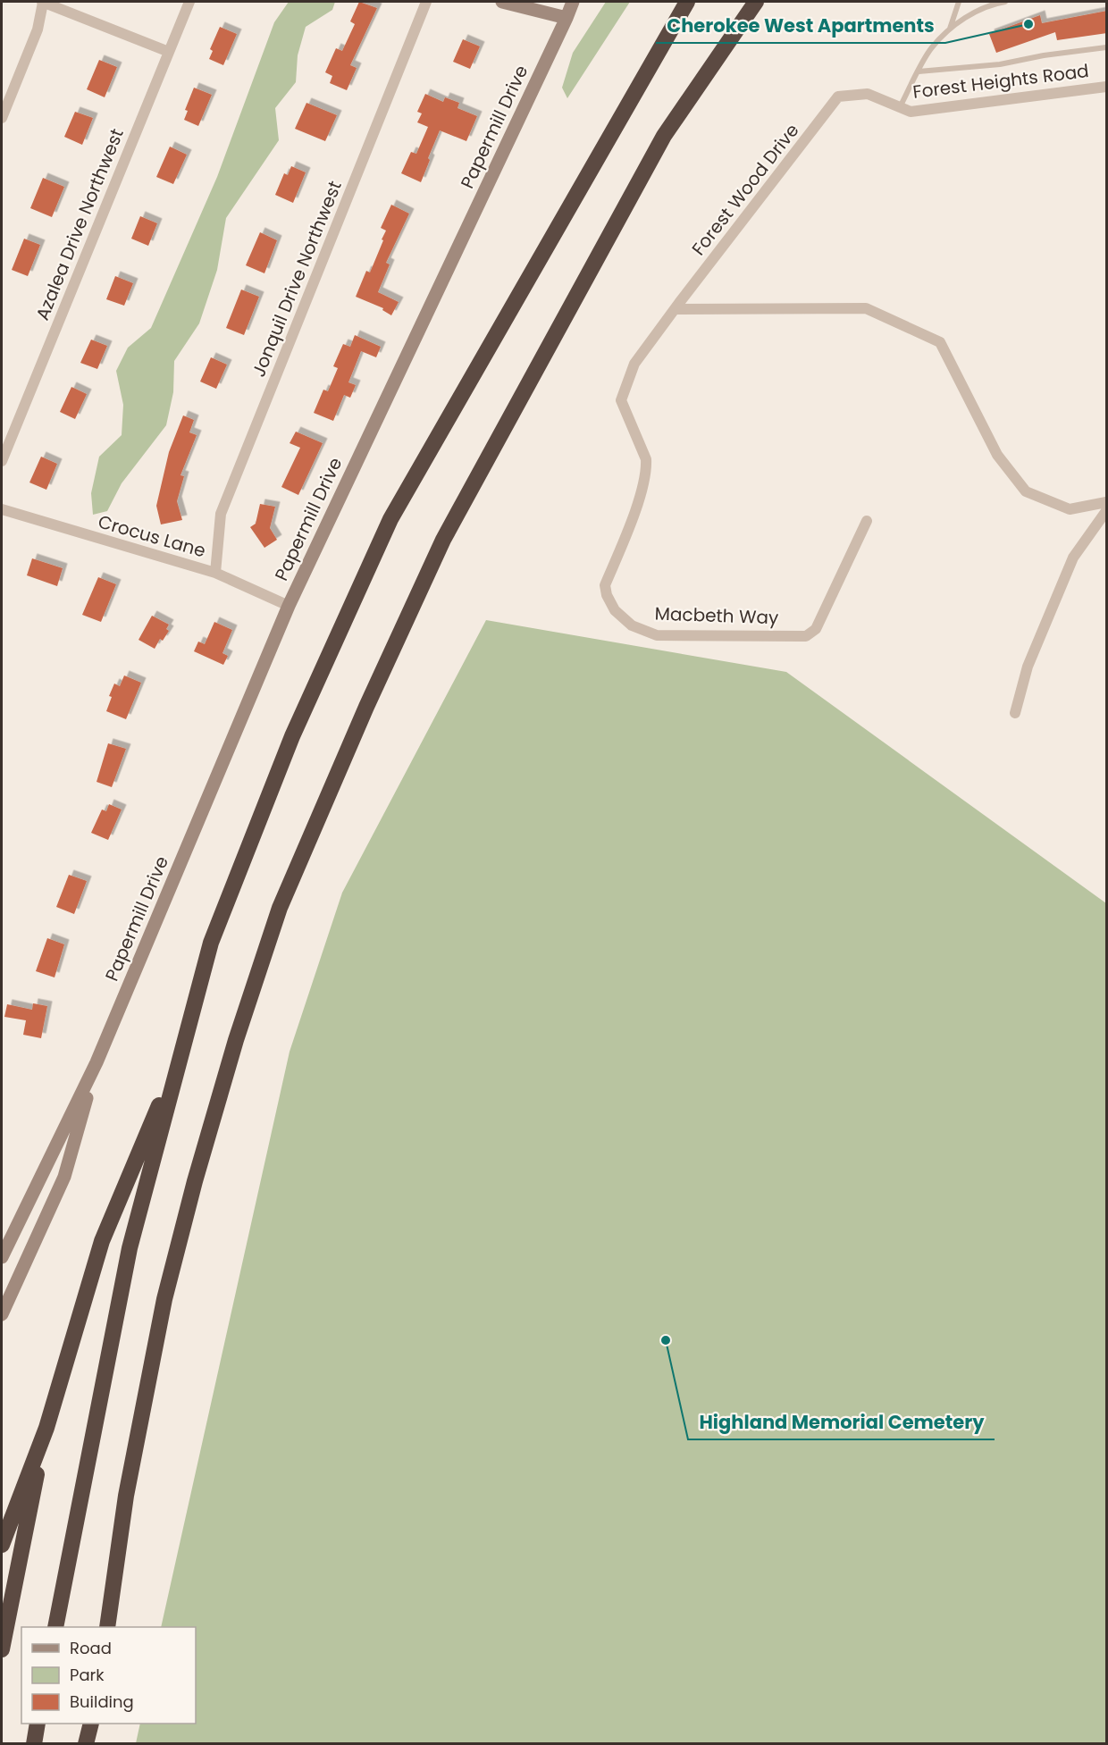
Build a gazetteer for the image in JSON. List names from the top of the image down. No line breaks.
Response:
{"streets":{"main road":["Papermill Drive"],"street":["Forest Heights Road","Forest Wood Drive","Azalea Drive Northwest","Jonquil Drive Northwest","Crocus Lane","Macbeth Way"]},"crossings":[["Forest Heights Road","Forest Wood Drive"],["Papermill Drive","Crocus Lane"],["Forest Wood Drive","Macbeth Way"],["Jonquil Drive Northwest","Crocus Lane"]],"places":["Cherokee West Apartments","Highland Memorial Cemetery"],"legend":["Road","Park","Building"]}
